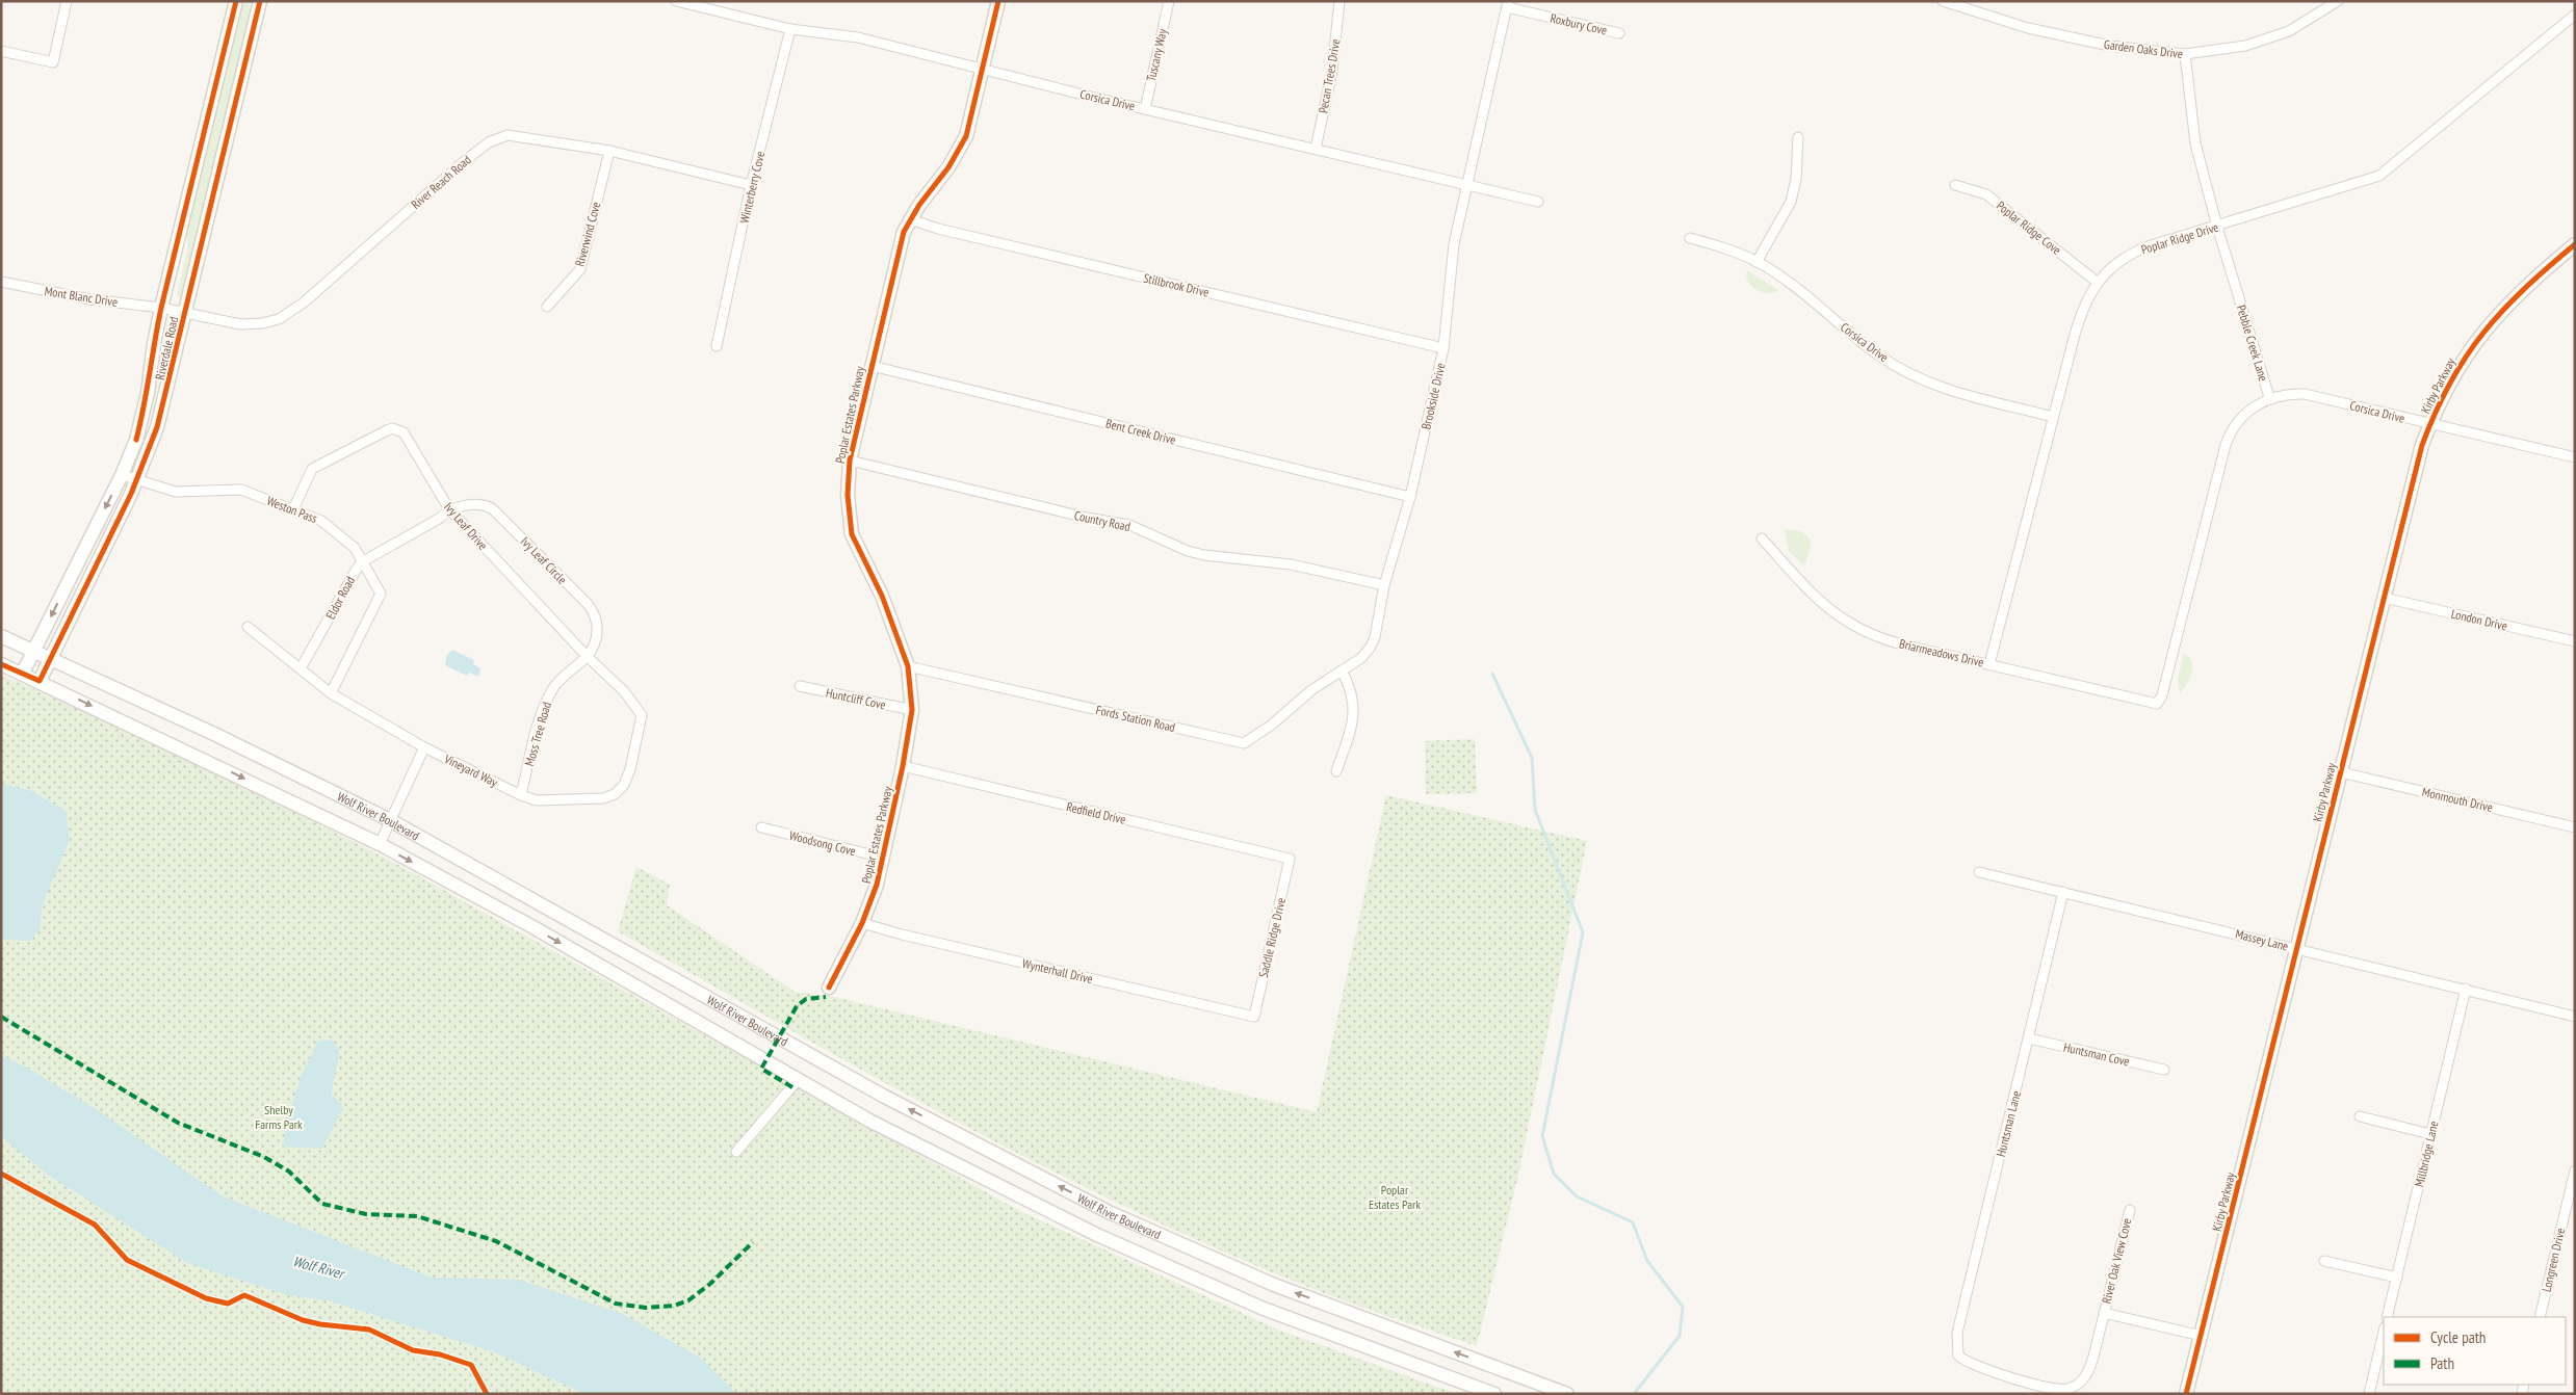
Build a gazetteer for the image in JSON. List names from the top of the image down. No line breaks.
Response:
{"streets":{"main road":["Riverdale Road","Kirby Parkway","Poplar Estates Parkway","Wolf River Boulevard"],"street":["Roxbury Cove","Garden Oaks Drive","Tuscany Way","Pecan Trees Drive","Corsica Drive","River Reach Road","Winterberry Cove","Poplar Ridge Cove","Riverwind Cove","Poplar Ridge Drive","Stillbrook Drive","Mont Blanc Drive","Pebble Creek Lane","Brookside Drive","Bent Creek Drive","Weston Pass","Country Road","Ivy Leaf Drive","Ivy Leaf Circle","Eldor Road","London Drive","Briarmeadows Drive","Huntcliff Cove","Fords Station Road","Moss Tree Road","Vineyard Way","Monmouth Drive","Redfield Drive","Woodsong Cove","Saddle Ridge Drive","Massey Lane","Wynterhall Drive","Huntsman Cove","Huntsman Lane","Millbridge Lane","Longreen Drive","River Oak View Cove"]},"crossings":[["Roxbury Cove","Brookside Drive"],["Garden Oaks Drive","Pebble Creek Lane"],["Tuscany Way","Corsica Drive"],["Pecan Trees Drive","Corsica Drive"],["Corsica Drive","Winterberry Cove"],["Corsica Drive","Poplar Ridge Drive"],["Corsica Drive","Pebble Creek Lane"],["Corsica Drive","Kirby Parkway"],["Corsica Drive","Brookside Drive"],["Corsica Drive","Poplar Estates Parkway"],["River Reach Road","Winterberry Cove"],["River Reach Road","Riverwind Cove"],["River Reach Road","Mont Blanc Drive"],["River Reach Road","Riverdale Road"],["Poplar Ridge Cove","Poplar Ridge Drive"],["Poplar Ridge Drive","Pebble Creek Lane"],["Poplar Ridge Drive","Briarmeadows Drive"],["Stillbrook Drive","Brookside Drive"],["Stillbrook Drive","Poplar Estates Parkway"],["Mont Blanc Drive","Riverdale Road"],["Pebble Creek Lane","Briarmeadows Drive"],["Riverdale Road","Weston Pass"],["Riverdale Road","Wolf River Boulevard"],["Kirby Parkway","London Drive"],["Kirby Parkway","Monmouth Drive"],["Kirby Parkway","Massey Lane"],["Brookside Drive","Bent Creek Drive"],["Brookside Drive","Country Road"],["Brookside Drive","Fords Station Road"],["Poplar Estates Parkway","Bent Creek Drive"],["Poplar Estates Parkway","Country Road"],["Poplar Estates Parkway","Huntcliff Cove"],["Poplar Estates Parkway","Fords Station Road"],["Poplar Estates Parkway","Redfield Drive"],["Poplar Estates Parkway","Woodsong Cove"],["Poplar Estates Parkway","Wynterhall Drive"],["Weston Pass","Ivy Leaf Drive"],["Weston Pass","Eldor Road"],["Weston Pass","Vineyard Way"],["Ivy Leaf Drive","Ivy Leaf Circle"],["Ivy Leaf Drive","Eldor Road"],["Ivy Leaf Drive","Moss Tree Road"],["Ivy Leaf Drive","Vineyard Way"],["Ivy Leaf Circle","Eldor Road"],["Ivy Leaf Circle","Moss Tree Road"],["Eldor Road","Vineyard Way"],["Moss Tree Road","Vineyard Way"],["Redfield Drive","Saddle Ridge Drive"],["Saddle Ridge Drive","Wynterhall Drive"],["Massey Lane","Huntsman Lane"],["Massey Lane","Millbridge Lane"],["Huntsman Cove","Huntsman Lane"],["Huntsman Lane","River Oak View Cove"]],"water":["Wolf River"],"parks":["Shelby Farms Park","Poplar Estates Park"],"legend":["Cycle path","Path"]}
